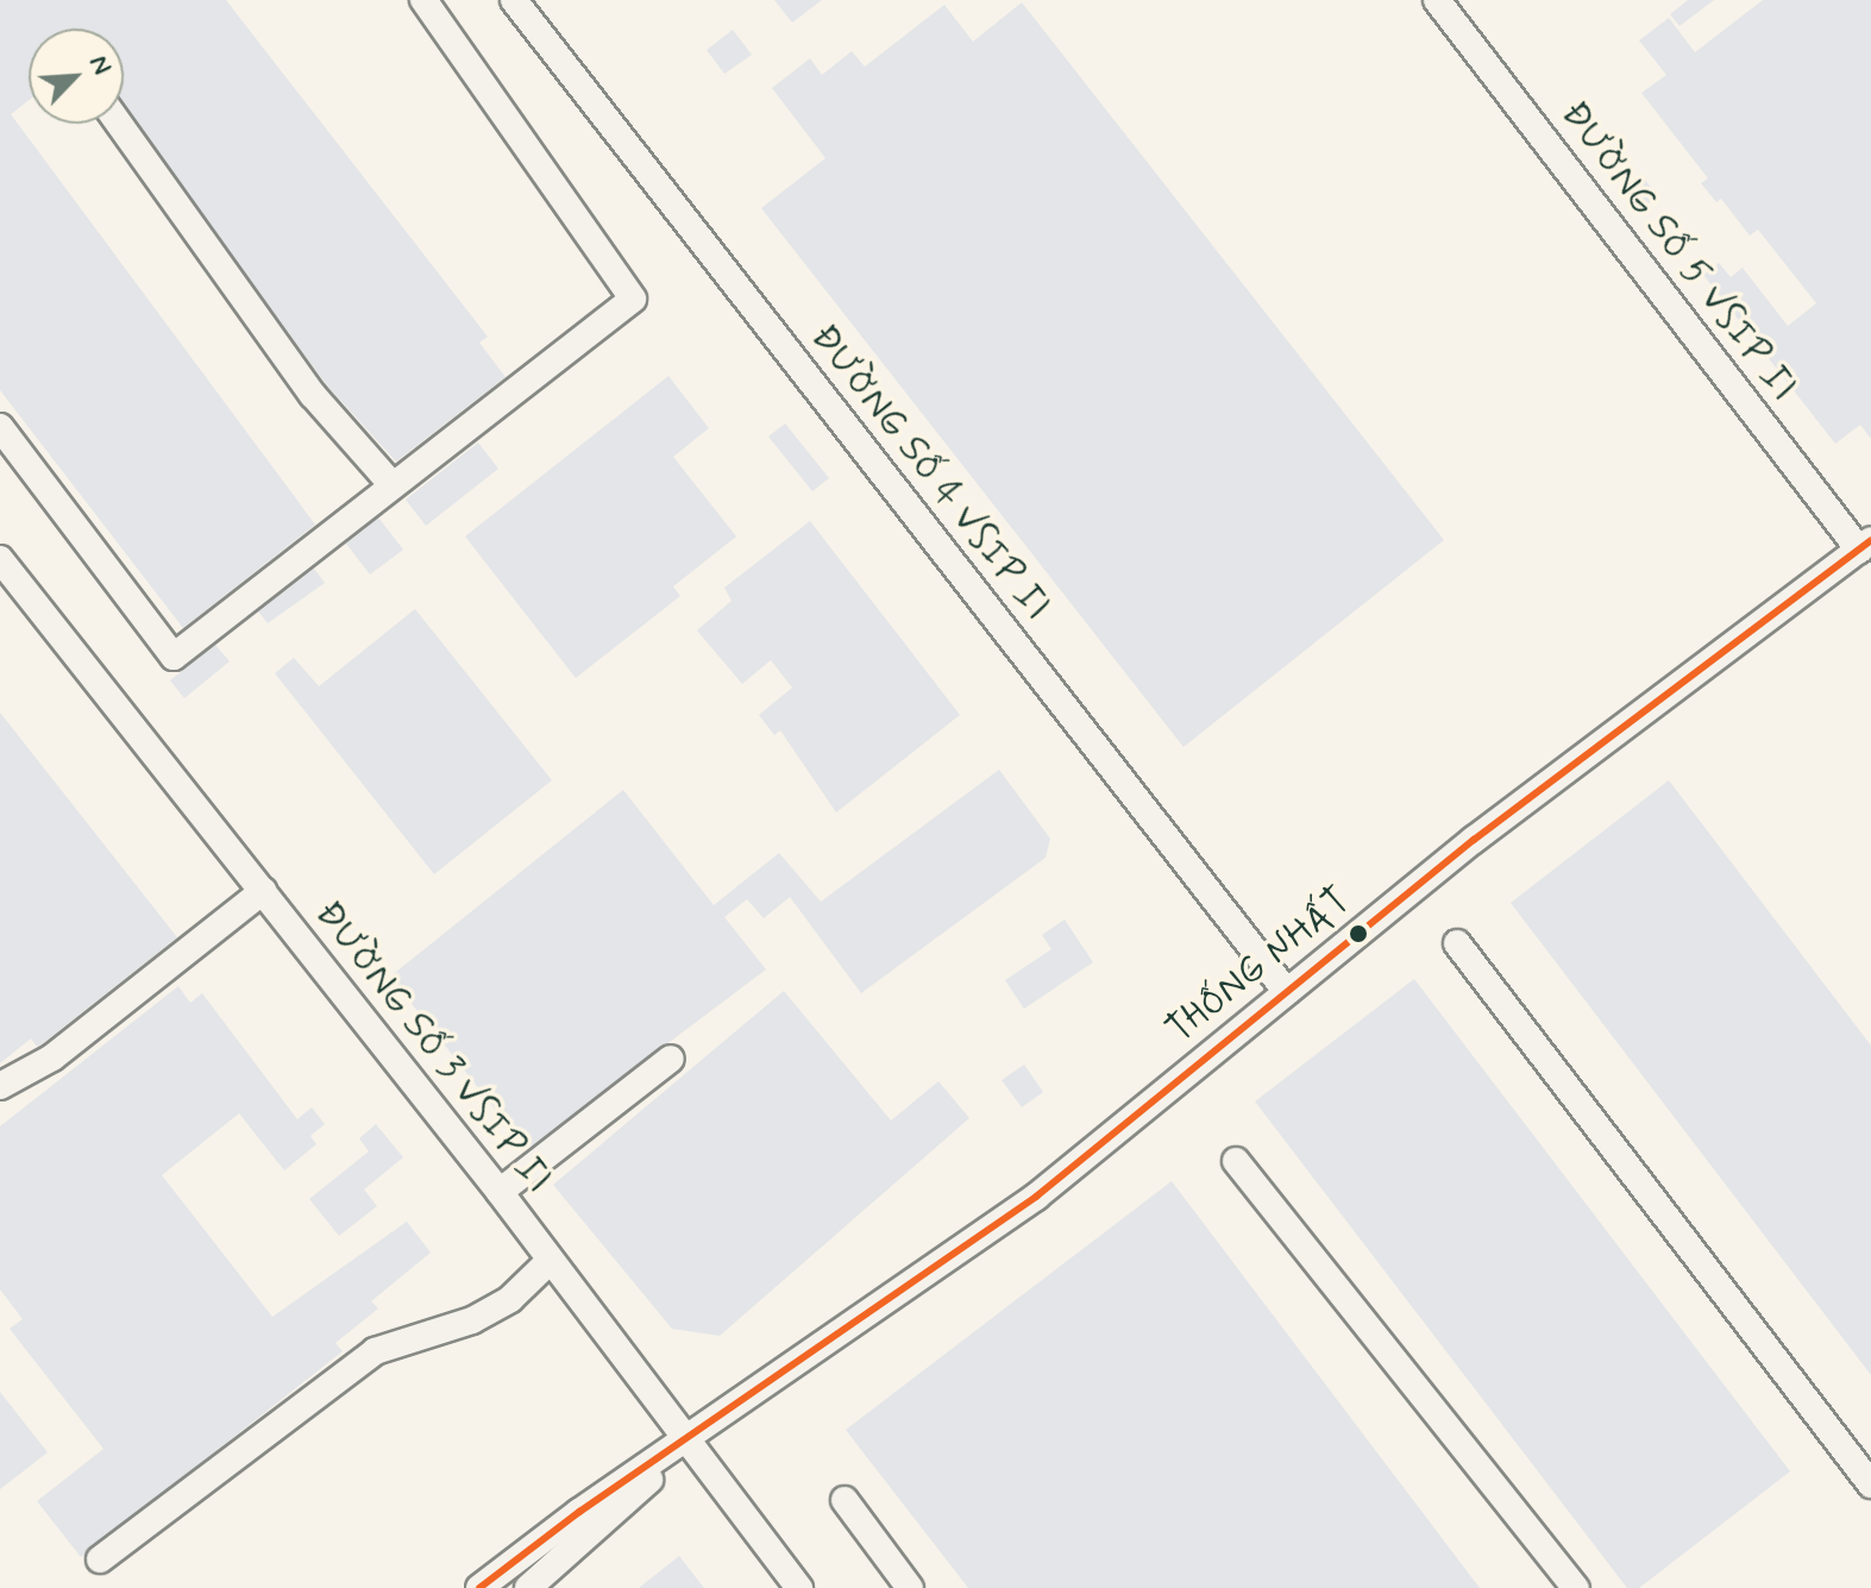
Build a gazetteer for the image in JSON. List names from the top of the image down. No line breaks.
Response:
{"streets":{"street":["ĐƯỜNG SỐ 5 VSIP II","ĐƯỜNG SỐ 4 VSIP II","THỐNG NHẤT","ĐƯỜNG SỐ 3 VSIP II"]},"crossings":[["ĐƯỜNG SỐ 5 VSIP II","THỐNG NHẤT"],["ĐƯỜNG SỐ 4 VSIP II","THỐNG NHẤT"],["THỐNG NHẤT","ĐƯỜNG SỐ 3 VSIP II"]],"north":"top right"}
